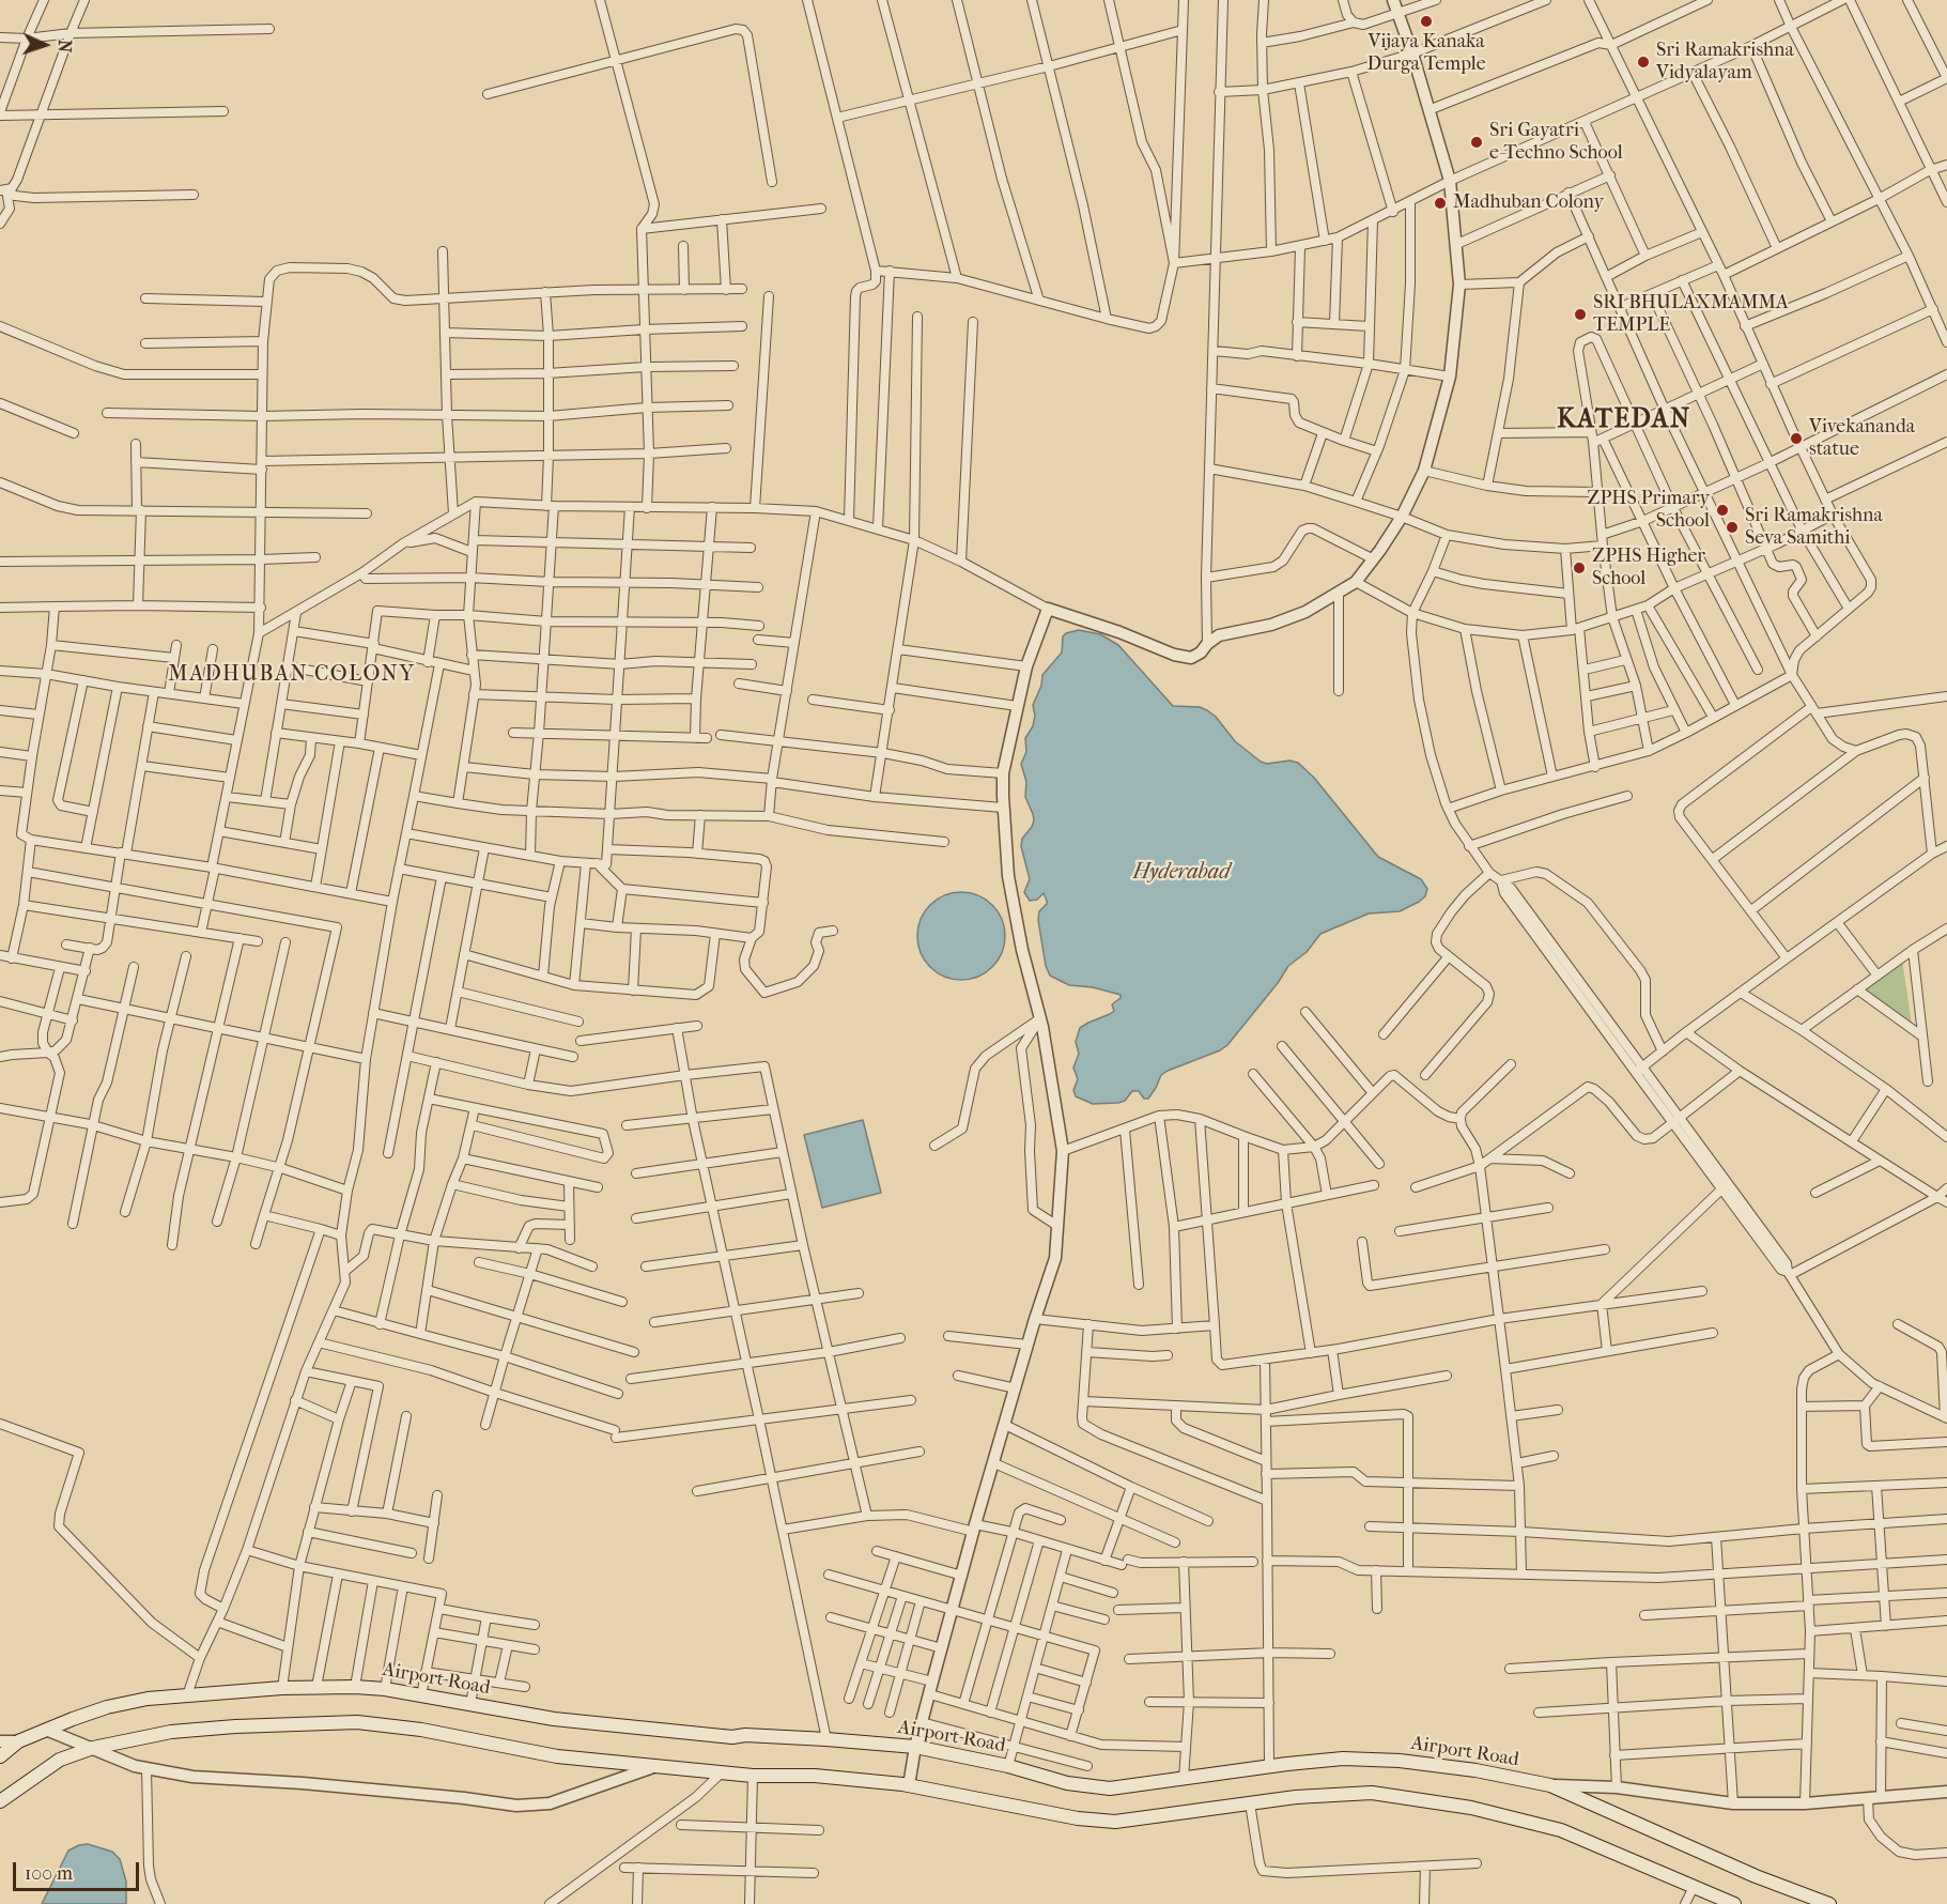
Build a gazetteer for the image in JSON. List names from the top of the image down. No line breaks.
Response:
{"streets":{"main road":["Airport Road"]},"districts":["KATEDAN","MADHUBAN COLONY"],"water":["Hyderabad"],"places":["Vijaya Kanaka Durga Temple","Sri Ramakrishna Vidyalayam","Sri Gayatri e-Techno School","Madhuban Colony","SRI BHULAXMAMMA TEMPLE","Vivekananda statue","ZPHS Primary School","Sri Ramakrishna Seva Samithi","ZPHS Higher School"],"scale_bar":"100 m","north":"right"}
